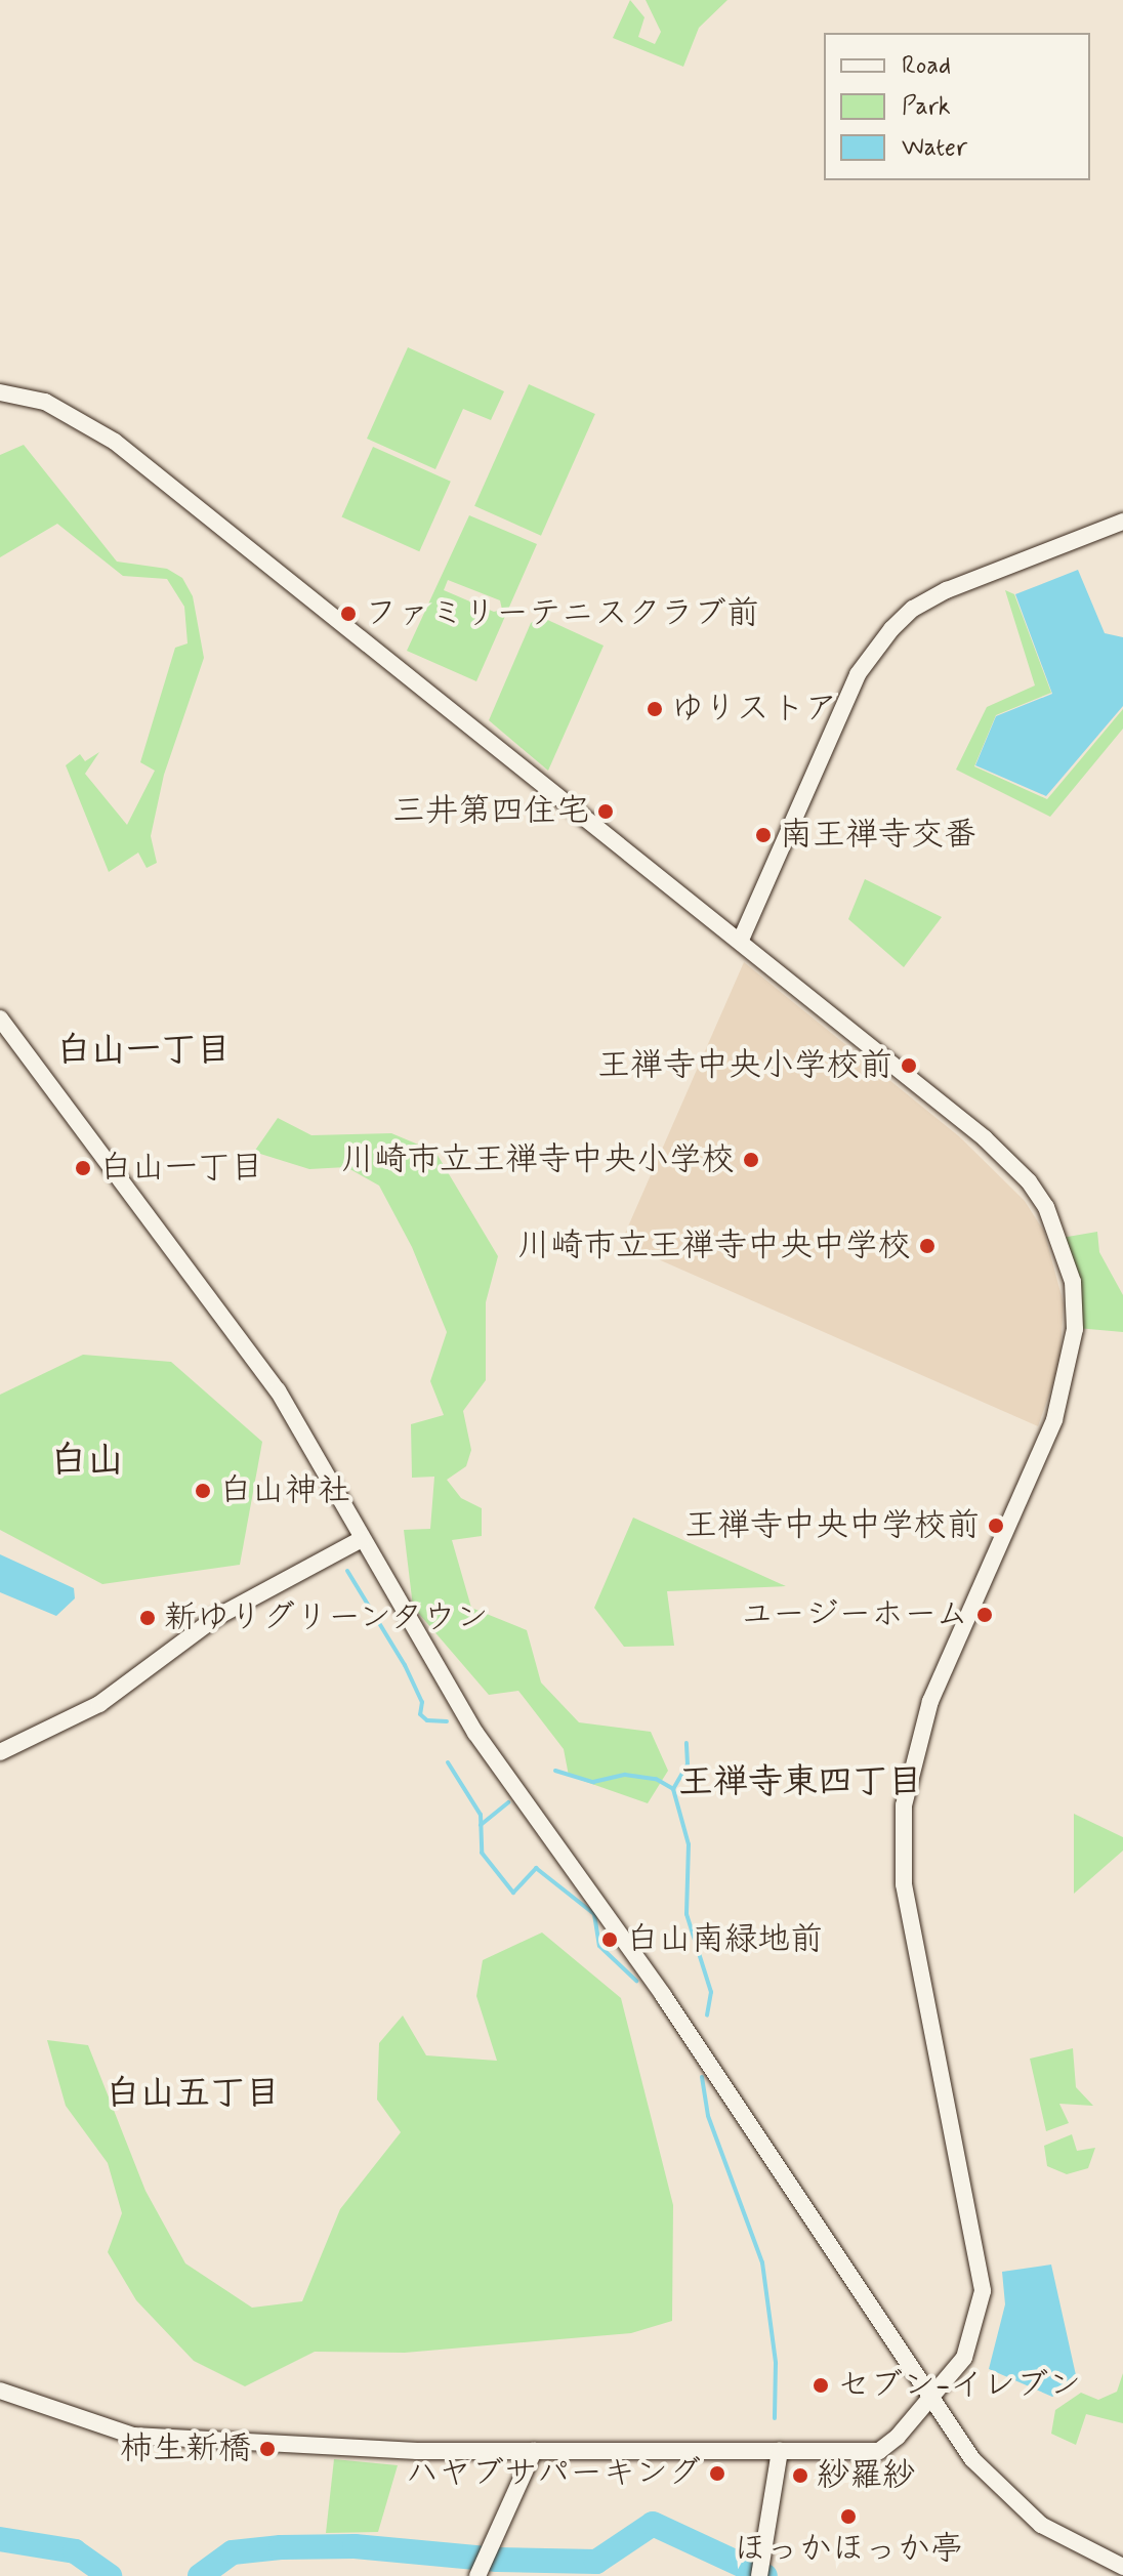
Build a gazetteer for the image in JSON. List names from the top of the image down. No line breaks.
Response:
{"districts":["白山一丁目","白山","王禅寺東四丁目","白山五丁目"],"places":["ファミリーテニスクラブ前","ゆりストア","三井第四住宅","南王禅寺交番","王禅寺中央小学校前","川崎市立王禅寺中央小学校","白山一丁目","川崎市立王禅寺中央中学校","白山神社","王禅寺中央中学校前","ユージーホーム","新ゆりグリーンタウン","白山南緑地前","セブン-イレブン","柿生新橋","ハヤブサパーキング","紗羅紗","ほっかほっか亭"],"legend":["Road","Park","Water"]}
